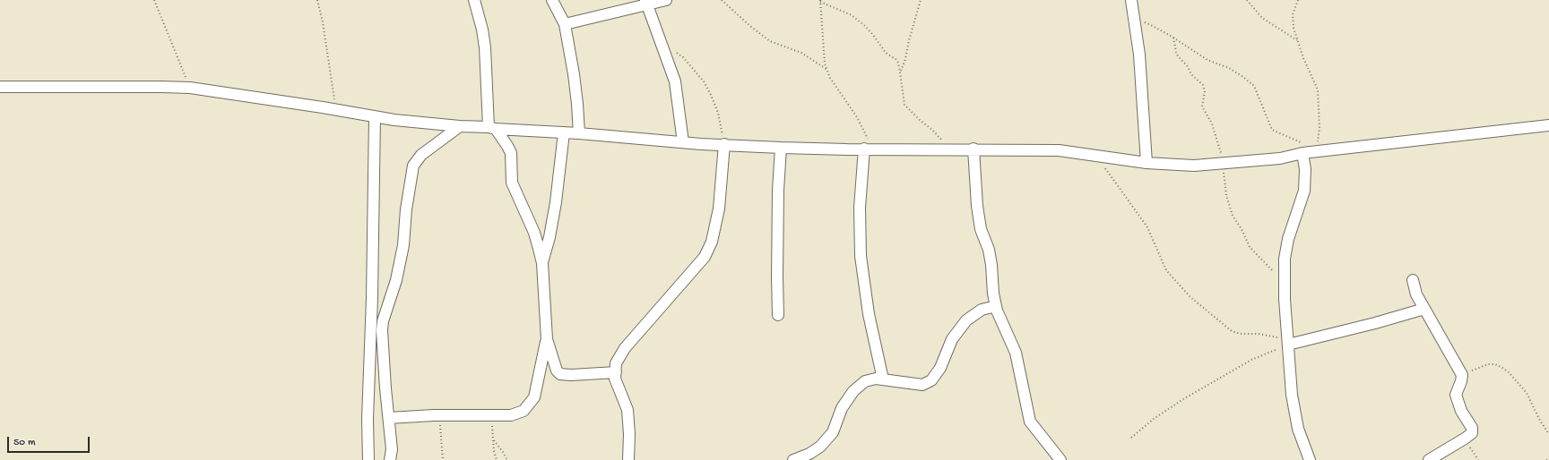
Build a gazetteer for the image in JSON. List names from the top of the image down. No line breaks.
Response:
{"scale_bar":"50 m"}
